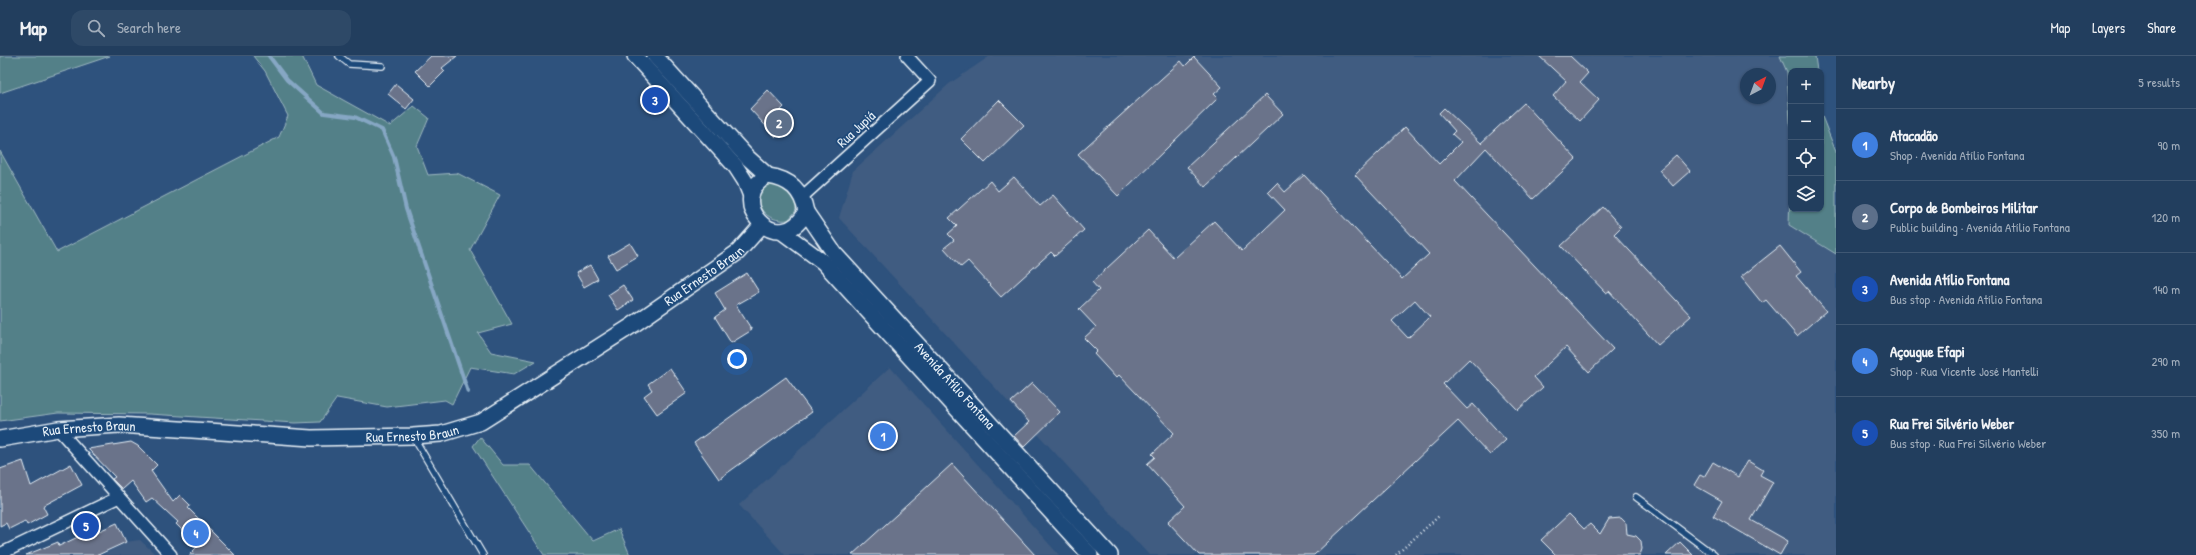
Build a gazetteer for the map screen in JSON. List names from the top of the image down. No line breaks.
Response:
{"streets":{"main road":["Rua Ernesto Braun","Avenida Atílio Fontana"],"street":["Rua Jupiá"]},"crossings":[["Rua Jupiá","Rua Ernesto Braun"],["Rua Jupiá","Avenida Atílio Fontana"],["Rua Ernesto Braun","Avenida Atílio Fontana"]],"north":"top right","page":{"header":"Map","search":"Search here","nav":["Map","Layers","Share"],"heading":["Nearby","5 results"],"map_buttons":["+","−"],"pins":["3","2","1","5","4"],"list":[{"mark":"1","name":"Atacadão","note":"Shop · Avenida Atílio Fontana","value":"90 m"},{"mark":"2","name":"Corpo de Bombeiros Militar","note":"Public building · Avenida Atílio Fontana","value":"120 m"},{"mark":"3","name":"Avenida Atílio Fontana","note":"Bus stop · Avenida Atílio Fontana","value":"140 m"},{"mark":"4","name":"Açougue Efapi","note":"Shop · Rua Vicente José Mantelli","value":"290 m"},{"mark":"5","name":"Rua Frei Silvério Weber","note":"Bus stop · Rua Frei Silvério Weber","value":"350 m"}]}}
